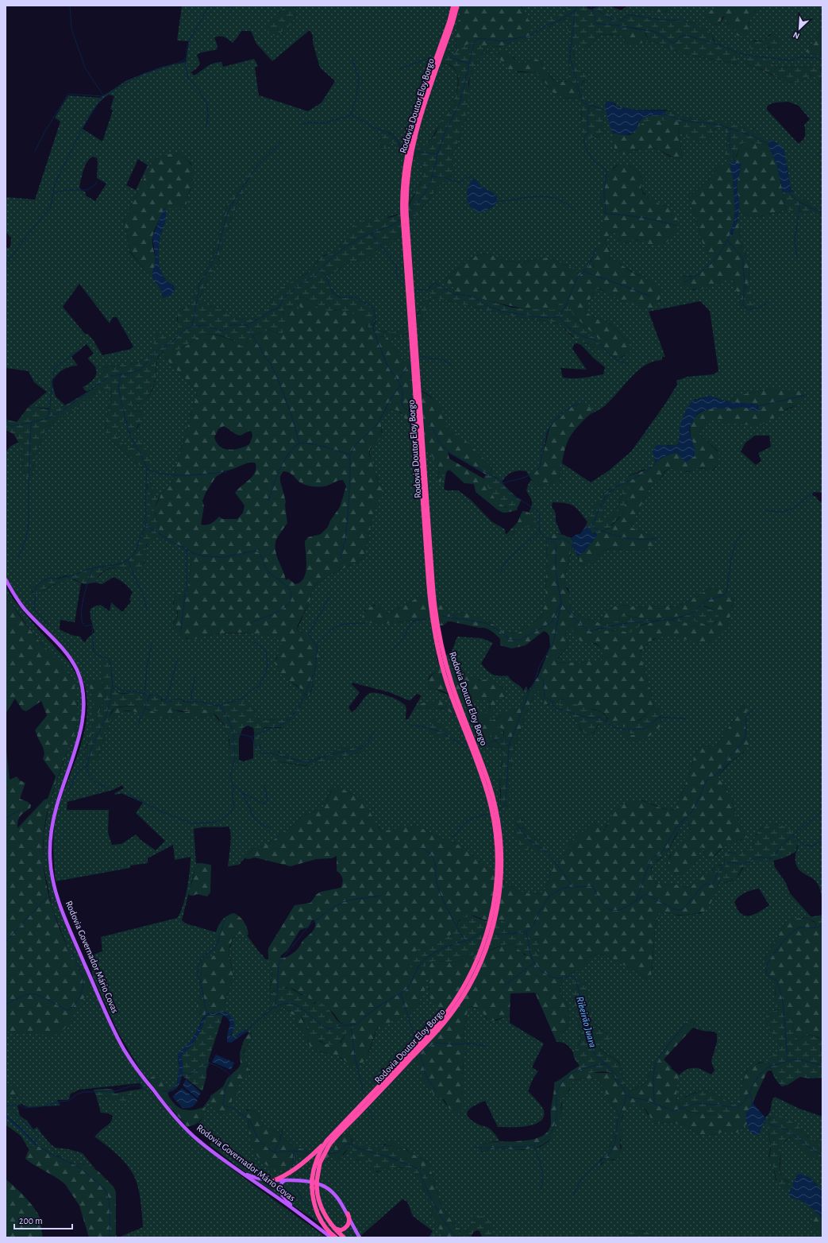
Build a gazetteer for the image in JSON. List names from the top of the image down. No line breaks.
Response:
{"streets":{"highway":["Rodovia Doutor Eloy Borgo"],"main road":["Rodovia Governador Mário Covas"]},"crossings":[["Rodovia Doutor Eloy Borgo","Rodovia Governador Mário Covas"]],"water":["Ribeirão Juara"],"scale_bar":"200 m","north":"bottom left"}
